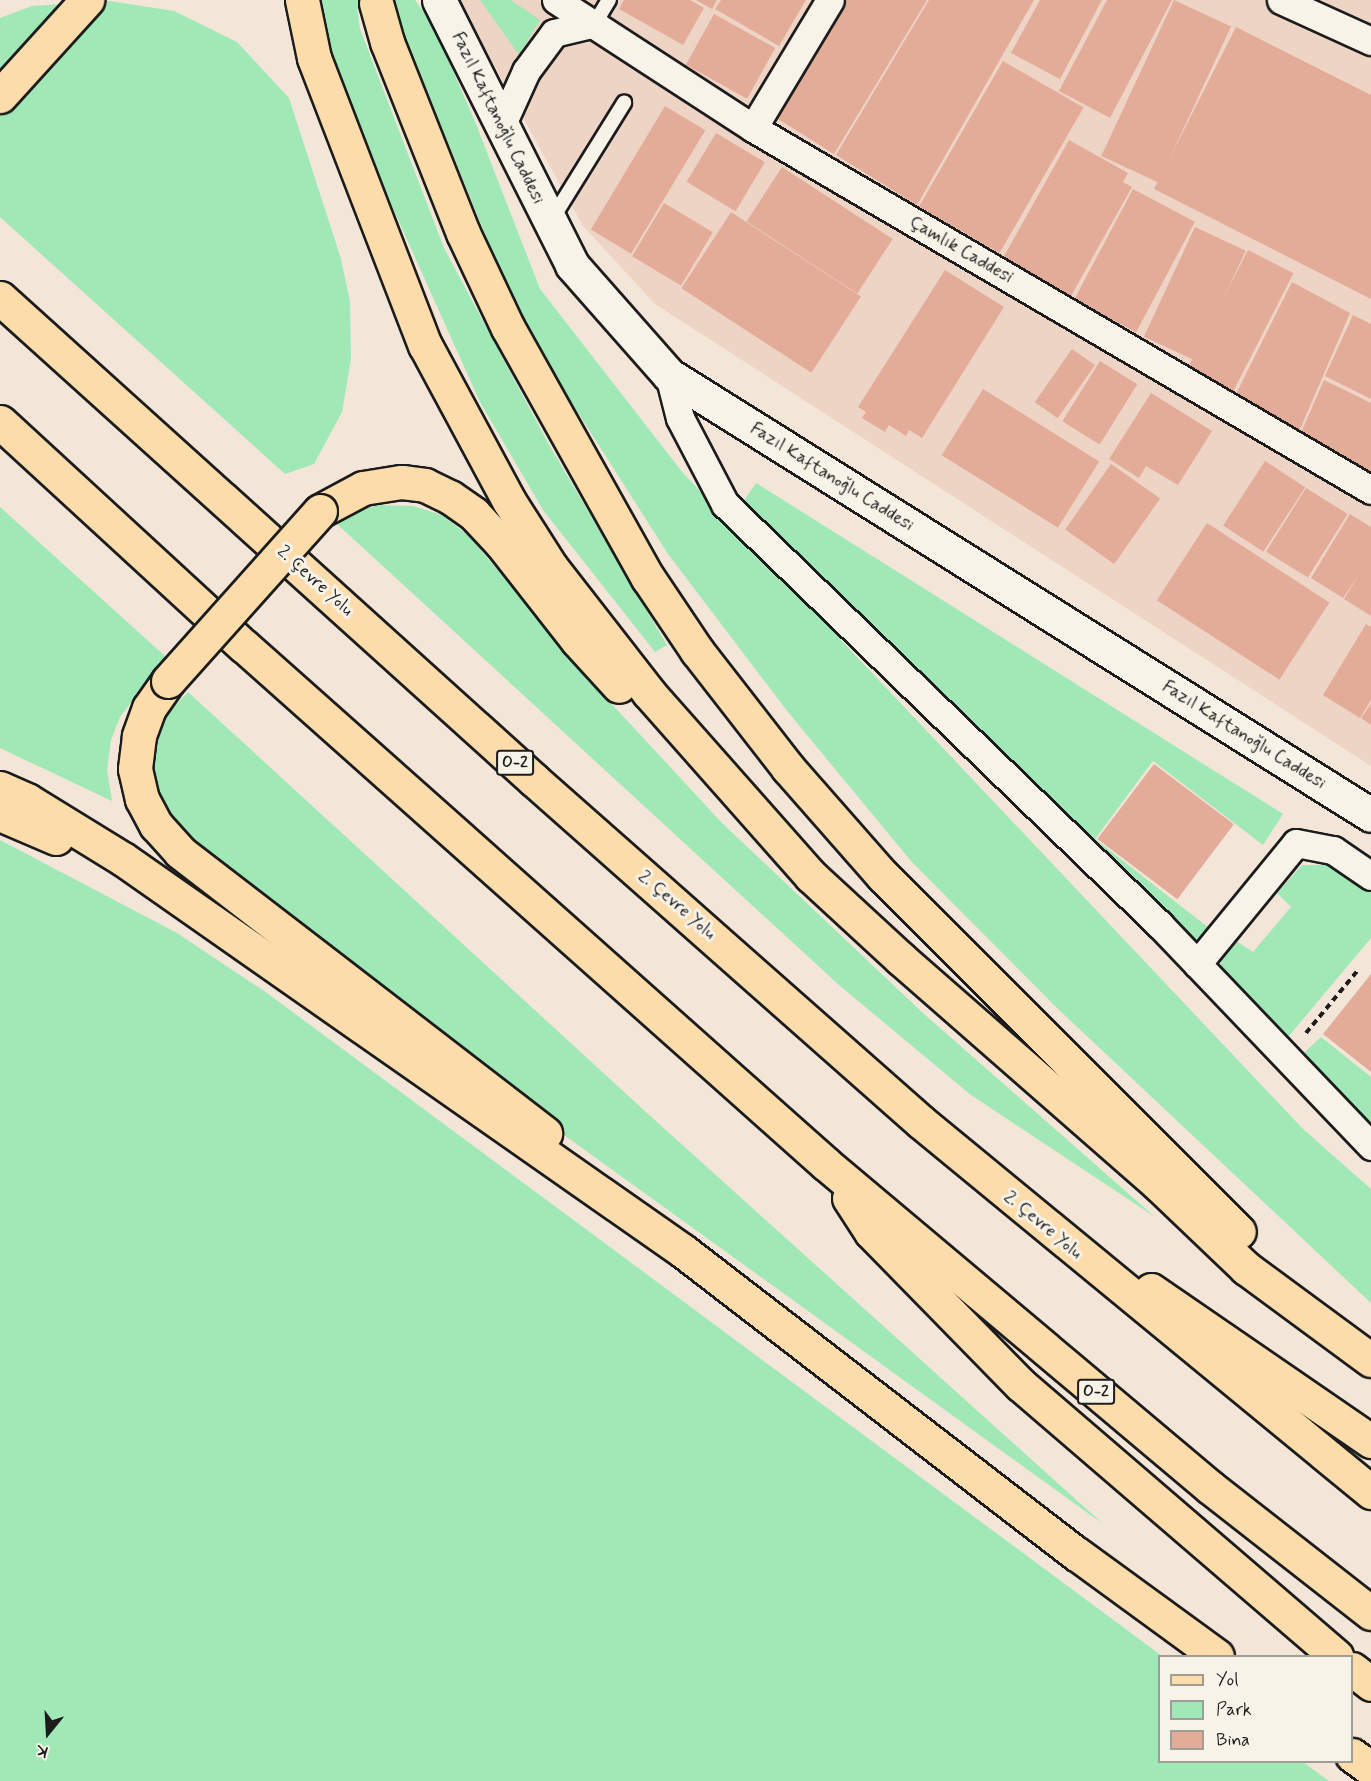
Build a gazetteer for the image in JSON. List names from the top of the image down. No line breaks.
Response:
{"streets":{"main road":["2. Çevre Yolu","O-2"],"street":["Fazıl Kaftanoğlu Caddesi","Çamlık Caddesi"]},"legend":["Yol","Park","Bina"],"north":"bottom"}
